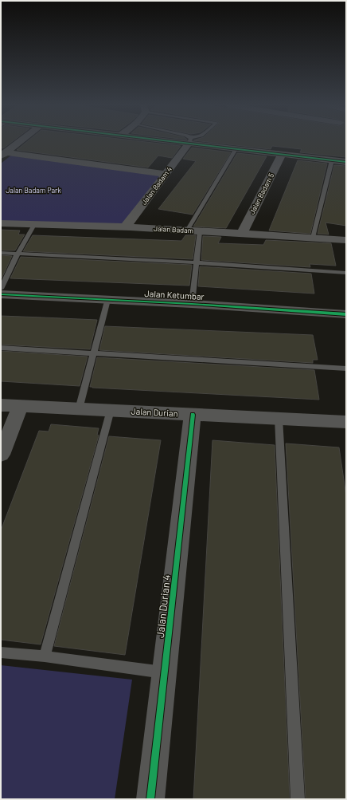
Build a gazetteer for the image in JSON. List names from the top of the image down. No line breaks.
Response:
{"streets":{"street":["Jalan Badam 4","Jalan Badam 5","Jalan Badam","Jalan Ketumbar","Jalan Durian","Jalan Durian 4"]},"crossings":[["Jalan Badam 4","Jalan Badam"],["Jalan Badam 5","Jalan Badam"],["Jalan Durian","Jalan Durian 4"]],"parks":["Jalan Badam Park"]}
